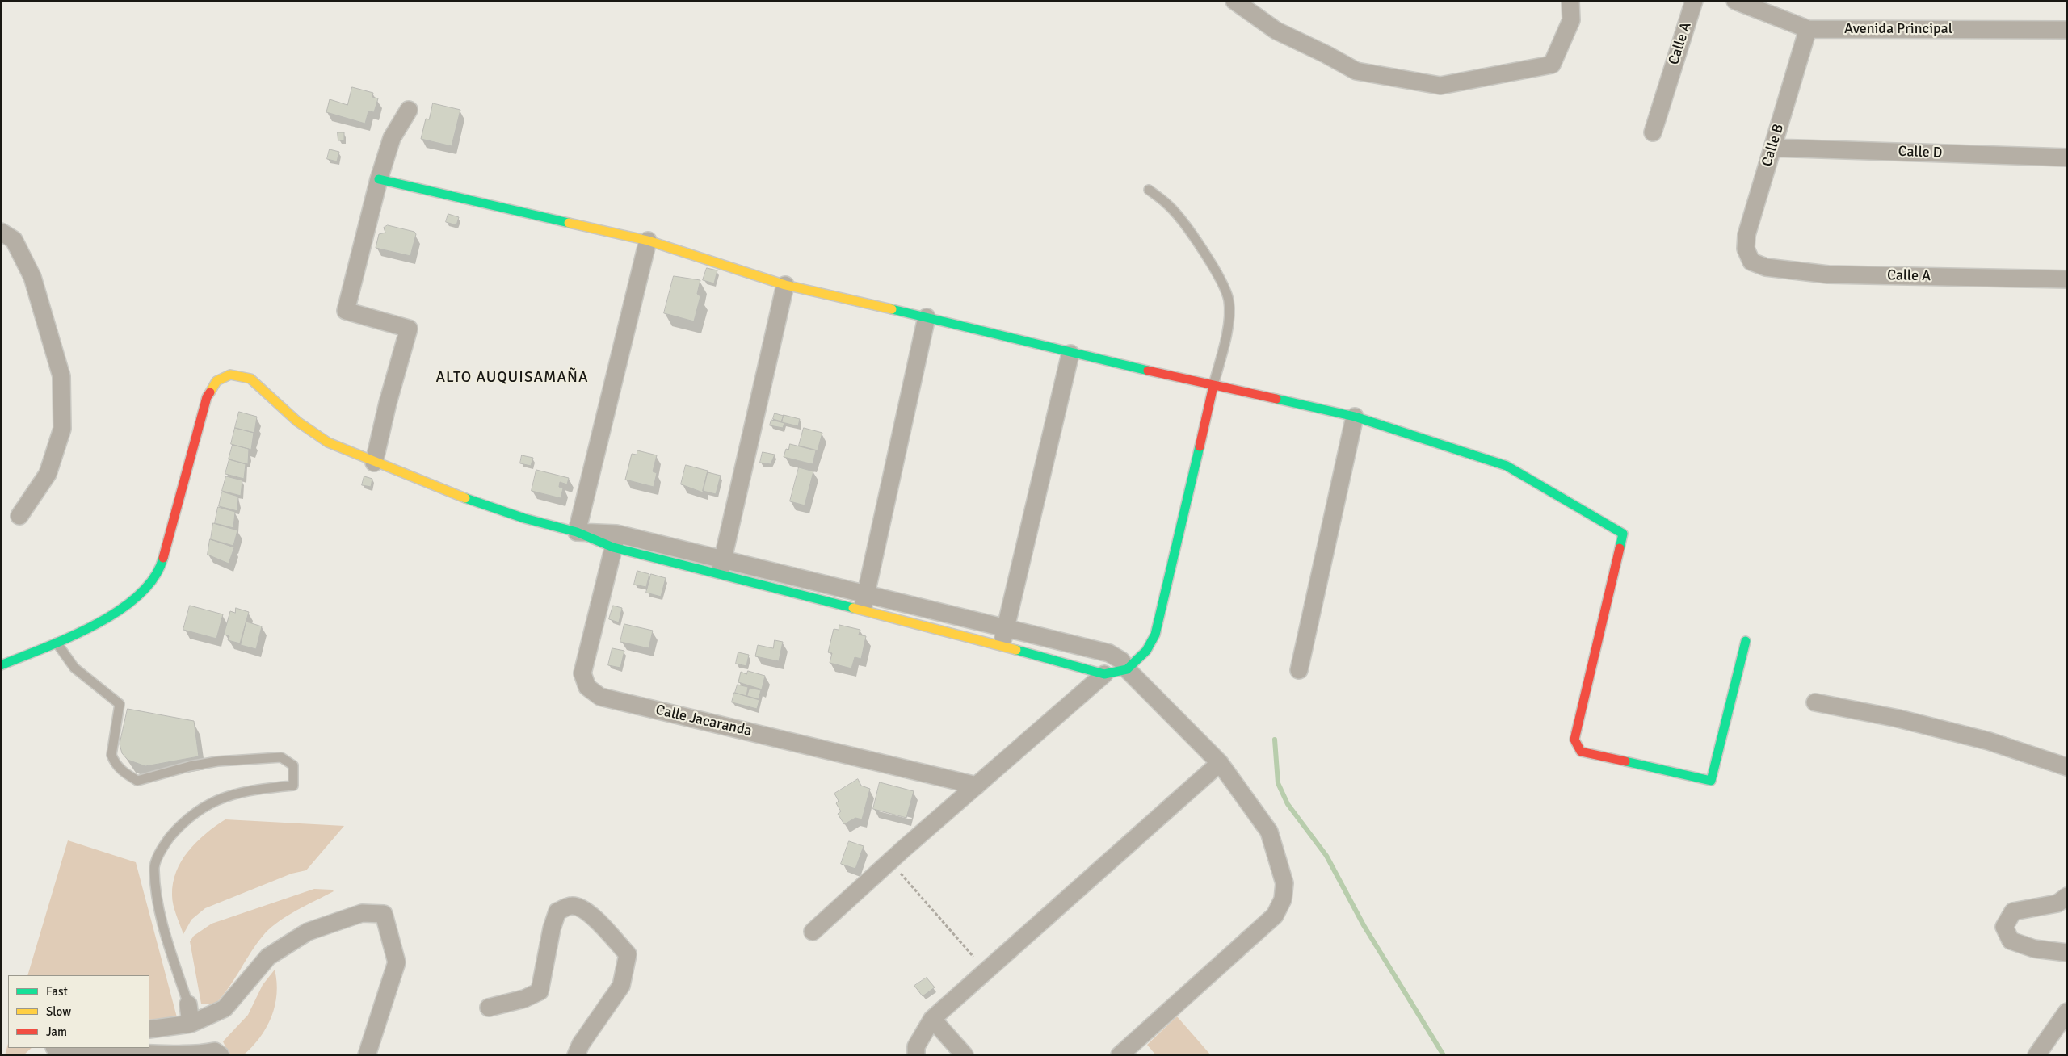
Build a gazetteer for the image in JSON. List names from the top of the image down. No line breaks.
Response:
{"streets":{"street":["Avenida Principal","Calle A","Calle B","Calle D","Calle Jacaranda"]},"crossings":[["Avenida Principal","Calle B"],["Calle A","Calle B"],["Calle B","Calle D"]],"districts":["ALTO AUQUISAMAÑA"],"legend":["Fast","Slow","Jam"]}
